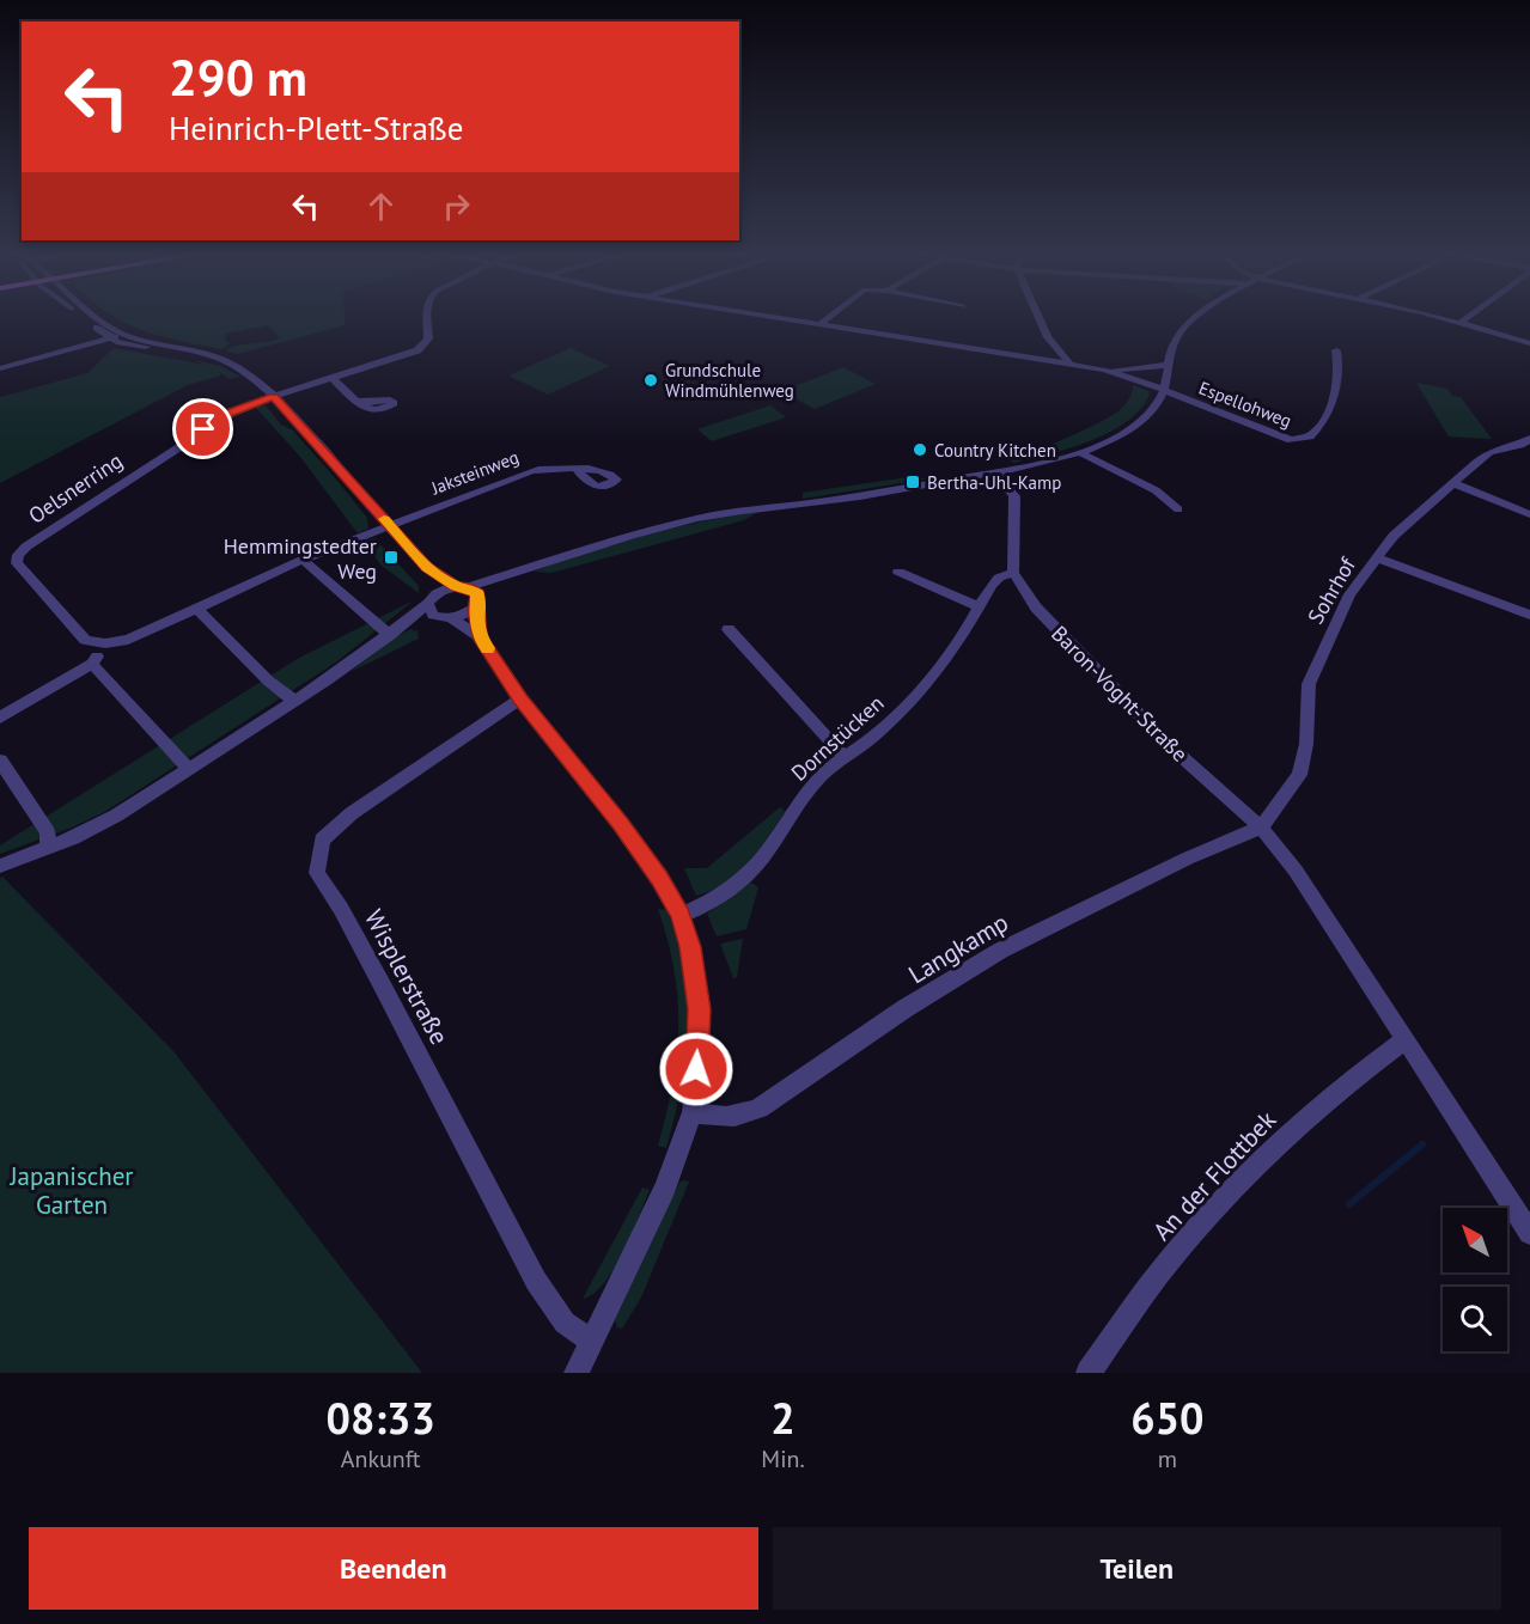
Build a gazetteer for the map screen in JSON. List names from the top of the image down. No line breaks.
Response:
{"streets":{"street":["Espellohweg","Jaksteinweg","Oelsnerring","Sohrhof","Baron-Voght-Straße","Dornstücken","Langkamp","Wisplerstraße","An der Flottbek"]},"crossings":[["Sohrhof","Baron-Voght-Straße"],["Sohrhof","Langkamp"],["Baron-Voght-Straße","Dornstücken"],["Baron-Voght-Straße","Langkamp"],["Baron-Voght-Straße","An der Flottbek"]],"parks":["Japanischer Garten"],"places":{"other":["Grundschule Windmühlenweg","Country Kitchen"],"transit":["Bertha-Uhl-Kamp","Hemmingstedter Weg"]},"north":"top left","page":{"turn":["290 m","Heinrich-Plett-Straße"],"eta":["08:33","Ankunft","2","Min.","650","m"],"buttons":["Beenden","Teilen"]}}
